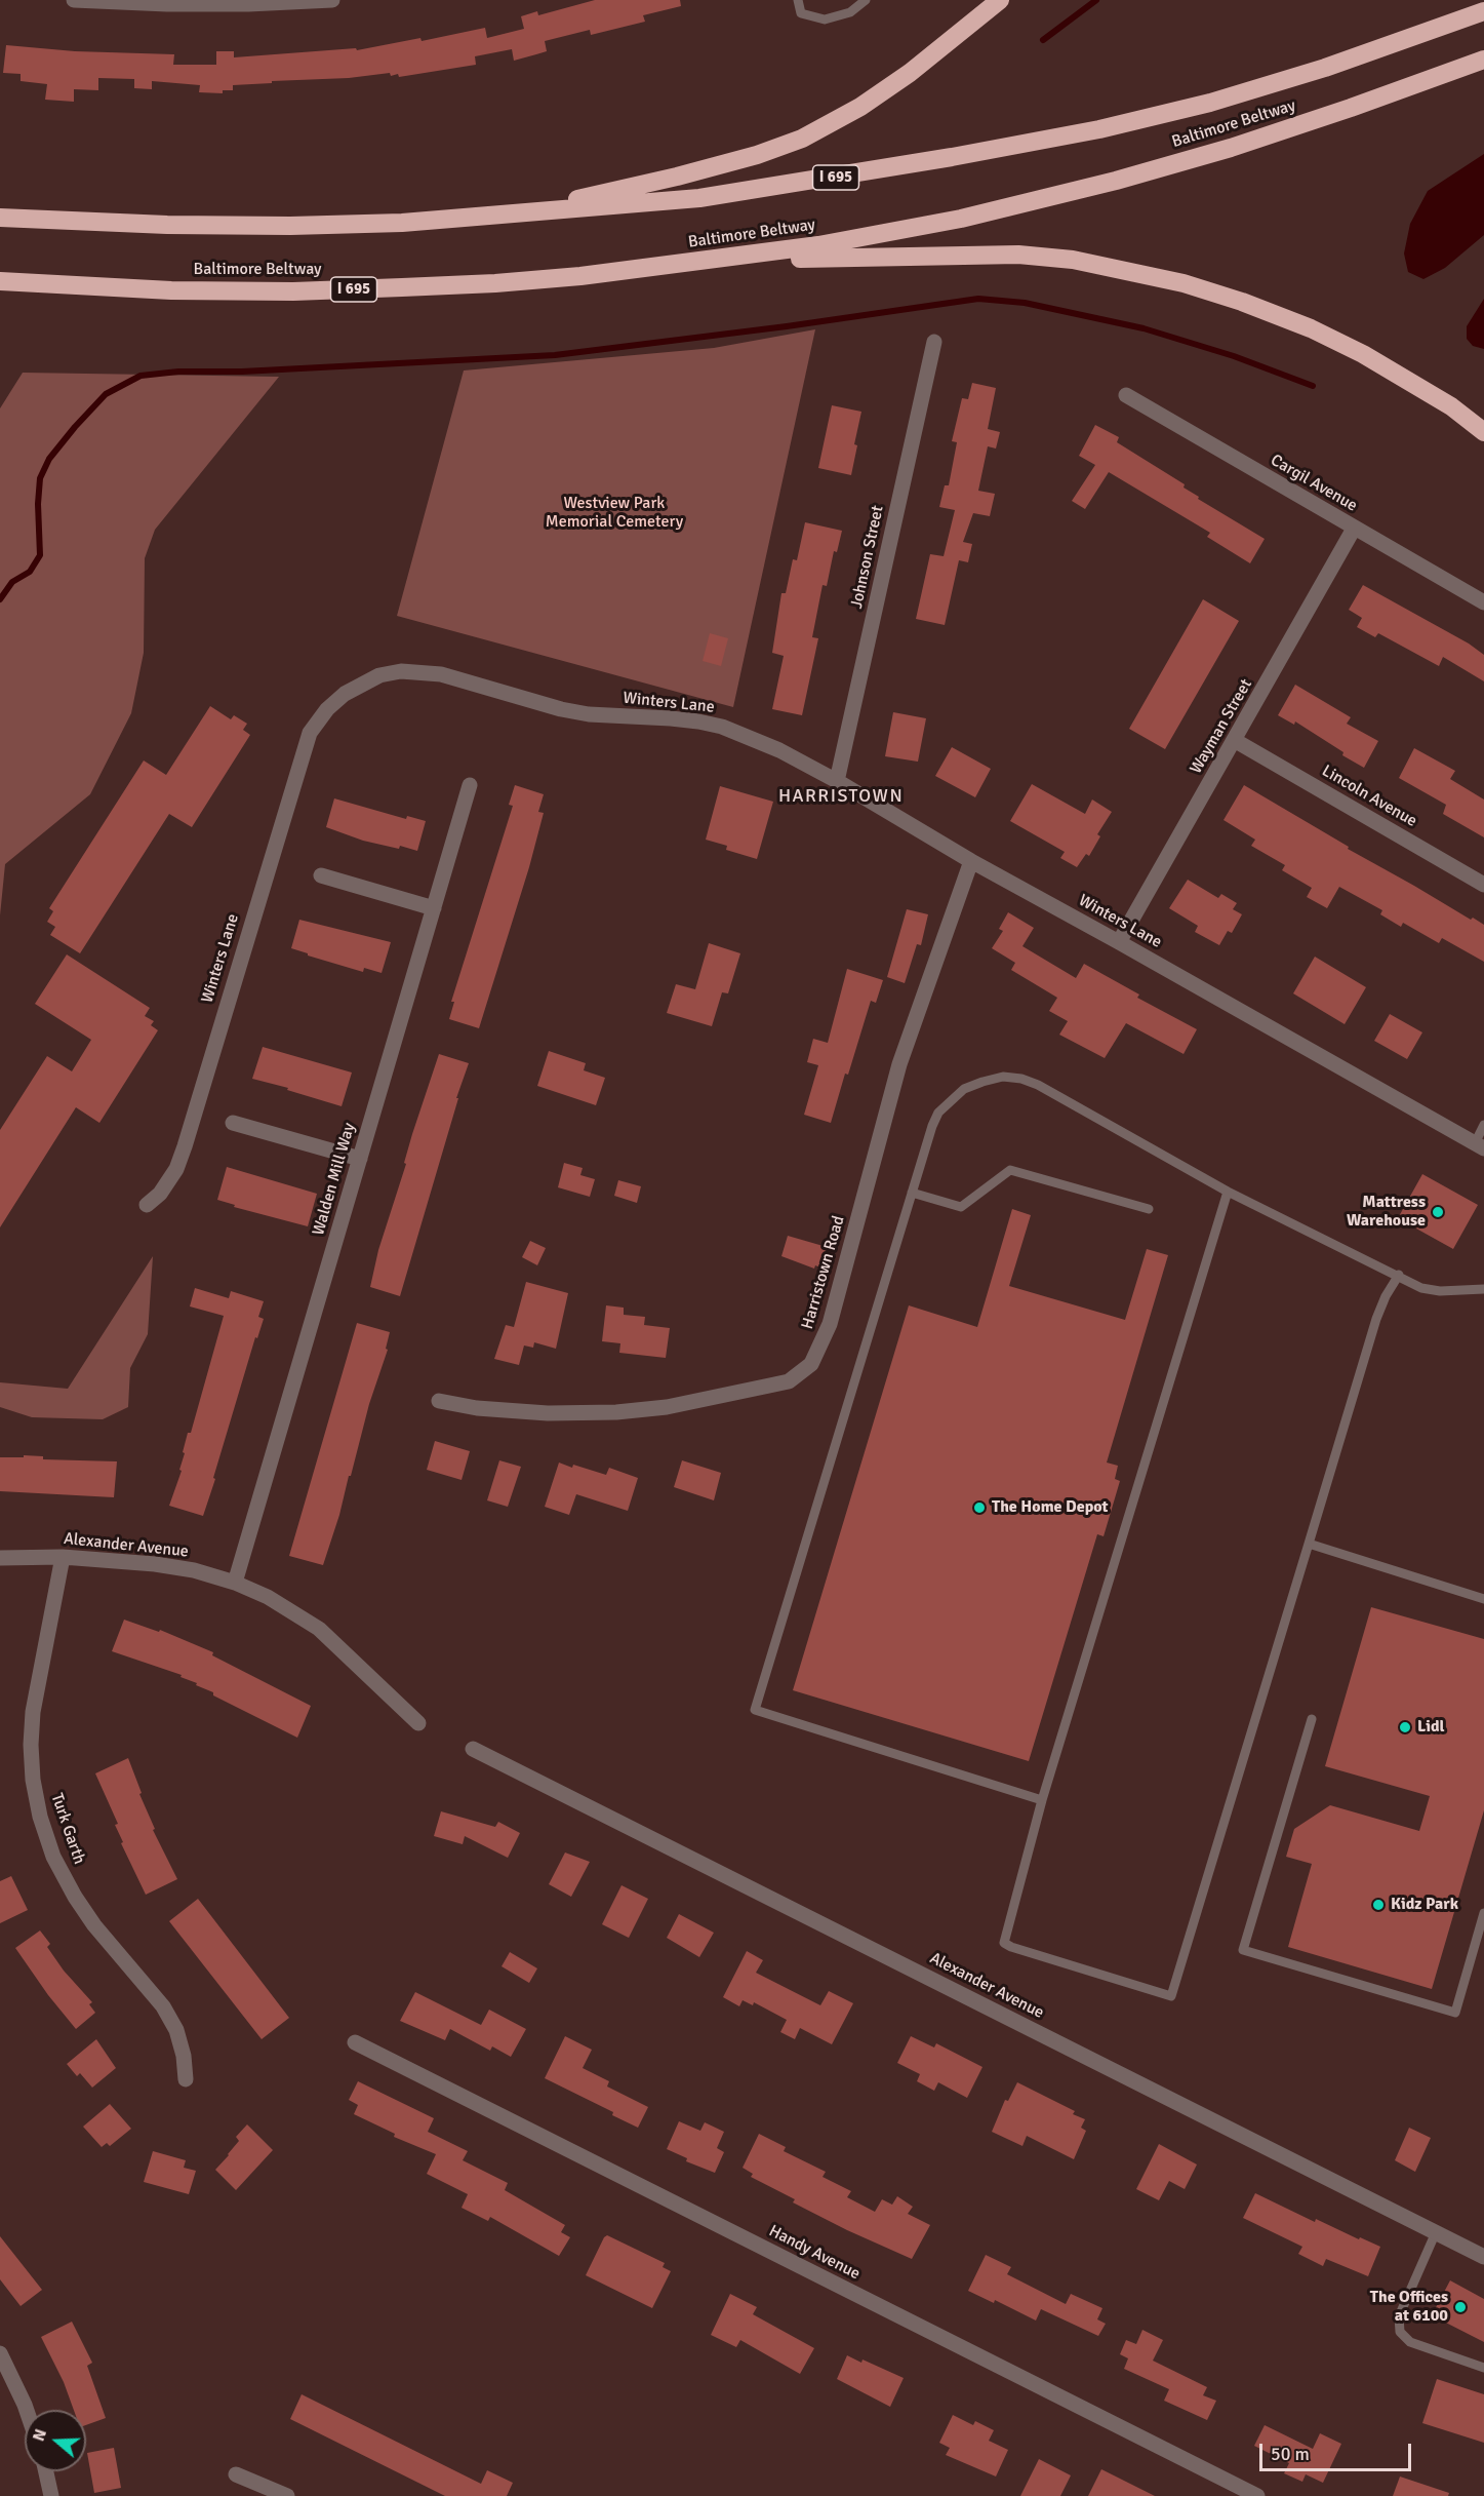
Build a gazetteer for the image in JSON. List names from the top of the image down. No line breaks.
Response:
{"streets":{"highway":["Baltimore Beltway","I 695"],"street":["Cargil Avenue","Johnson Street","Winters Lane","Wayman Street","Lincoln Avenue","Walden Mill Way","Harristown Road","Alexander Avenue","Turk Garth","Handy Avenue"]},"crossings":[["Cargil Avenue","Wayman Street"],["Johnson Street","Winters Lane"],["Winters Lane","Wayman Street"],["Winters Lane","Harristown Road"],["Wayman Street","Lincoln Avenue"],["Walden Mill Way","Alexander Avenue"],["Alexander Avenue","Turk Garth"]],"districts":["HARRISTOWN"],"parks":["Westview Park Memorial Cemetery"],"places":["Mattress Warehouse","The Home Depot","Lidl","Kidz Park","The Offices at 6100"],"scale_bar":"50 m","north":"left"}
